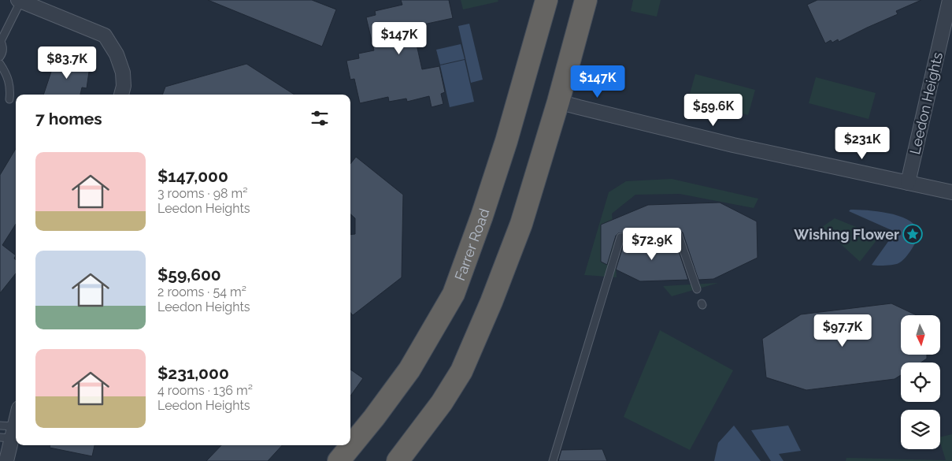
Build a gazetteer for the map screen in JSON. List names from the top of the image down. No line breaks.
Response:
{"streets":{"highway":["Farrer Road"],"street":["Leedon Heights"]},"places":{"place":["Wishing Flower"]},"north":"bottom","page":{"price":["$147K","$83.7K","$147K","$59.6K","$231K","$72.9K","$97.7K"],"heading":"7 homes","list":[{"name":"$147,000","note":"3 rooms · 98 m² · Leedon Heights"},{"name":"$59,600","note":"2 rooms · 54 m² · Leedon Heights"},{"name":"$231,000","note":"4 rooms · 136 m² · Leedon Heights"}]}}
